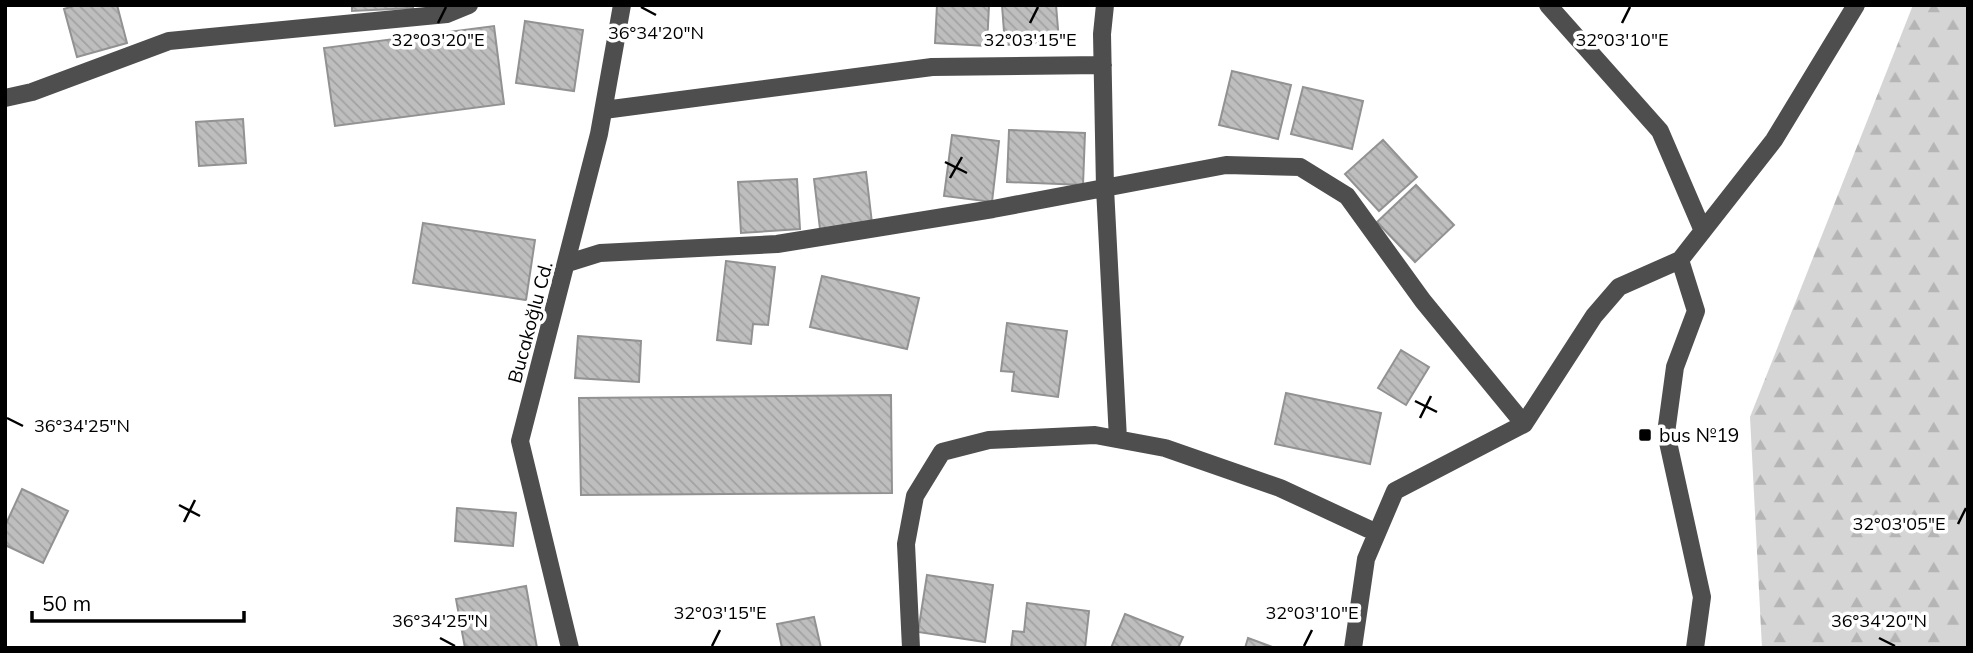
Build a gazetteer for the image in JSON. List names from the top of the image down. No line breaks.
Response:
{"streets":{"street":["Bucakoğlu Cd."]},"places":{"transit":["bus №19"]},"scale_bar":"50 m","coordinates":["36°34'20\"N","32°03'20\"E","32°03'15\"E","32°03'10\"E","36°34'25\"N","32°03'05\"E"]}
